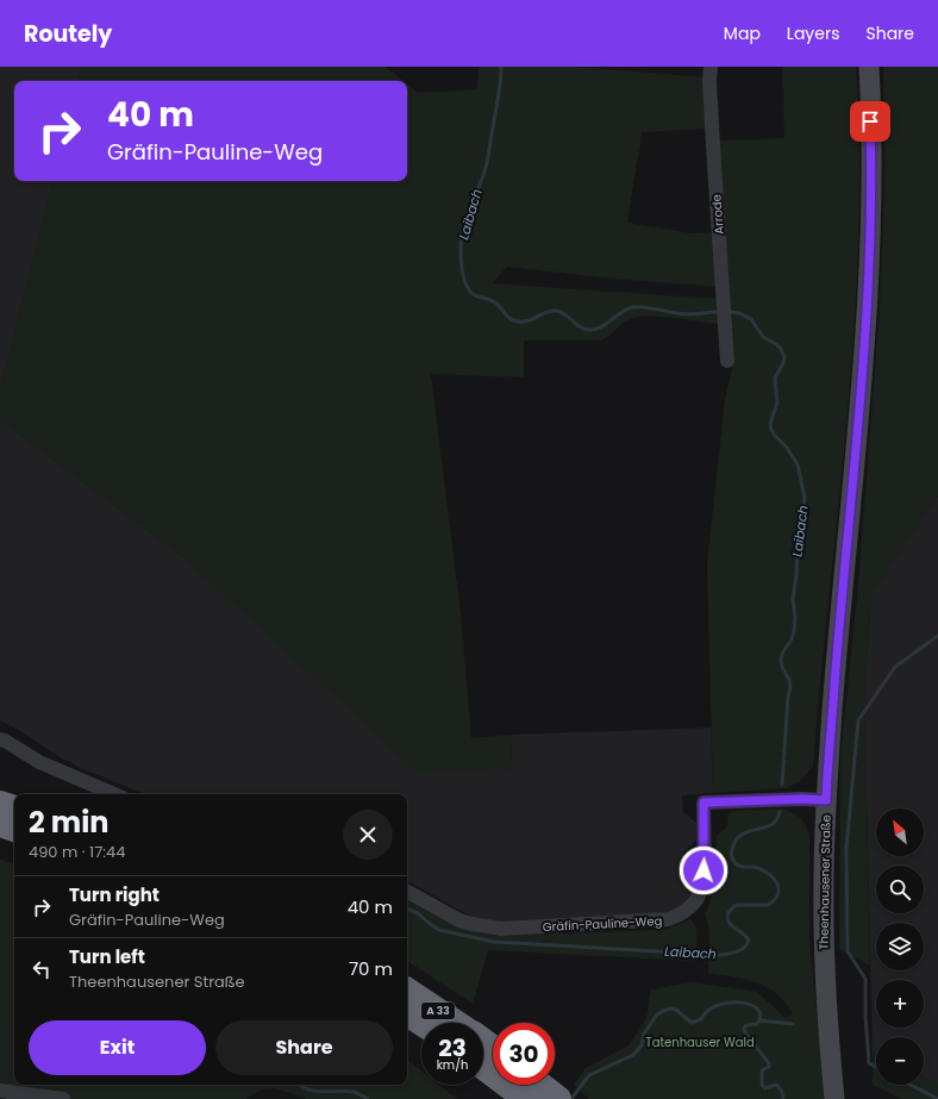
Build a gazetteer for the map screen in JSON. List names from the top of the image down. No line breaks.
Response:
{"streets":{"highway":["A 33"],"main road":["Theenhausener Straße"],"street":["Arrode","Gräfin-Pauline-Weg"]},"crossings":[["Theenhausener Straße","Gräfin-Pauline-Weg"]],"water":["Laibach"],"parks":["Tatenhauser Wald"],"north":"top left","page":{"header":"Routely","nav":["Map","Layers","Share"],"turn":["40 m","Gräfin-Pauline-Weg"],"heading":["2 min","490 m · 17:44"],"map_buttons":["+","−"],"list":[{"name":"Turn right","note":"Gräfin-Pauline-Weg","value":"40 m"},{"name":"Turn left","note":"Theenhausener Straße","value":"70 m"}],"buttons":["Exit","Share"],"speed":"23 km/h","limit":"30"}}
